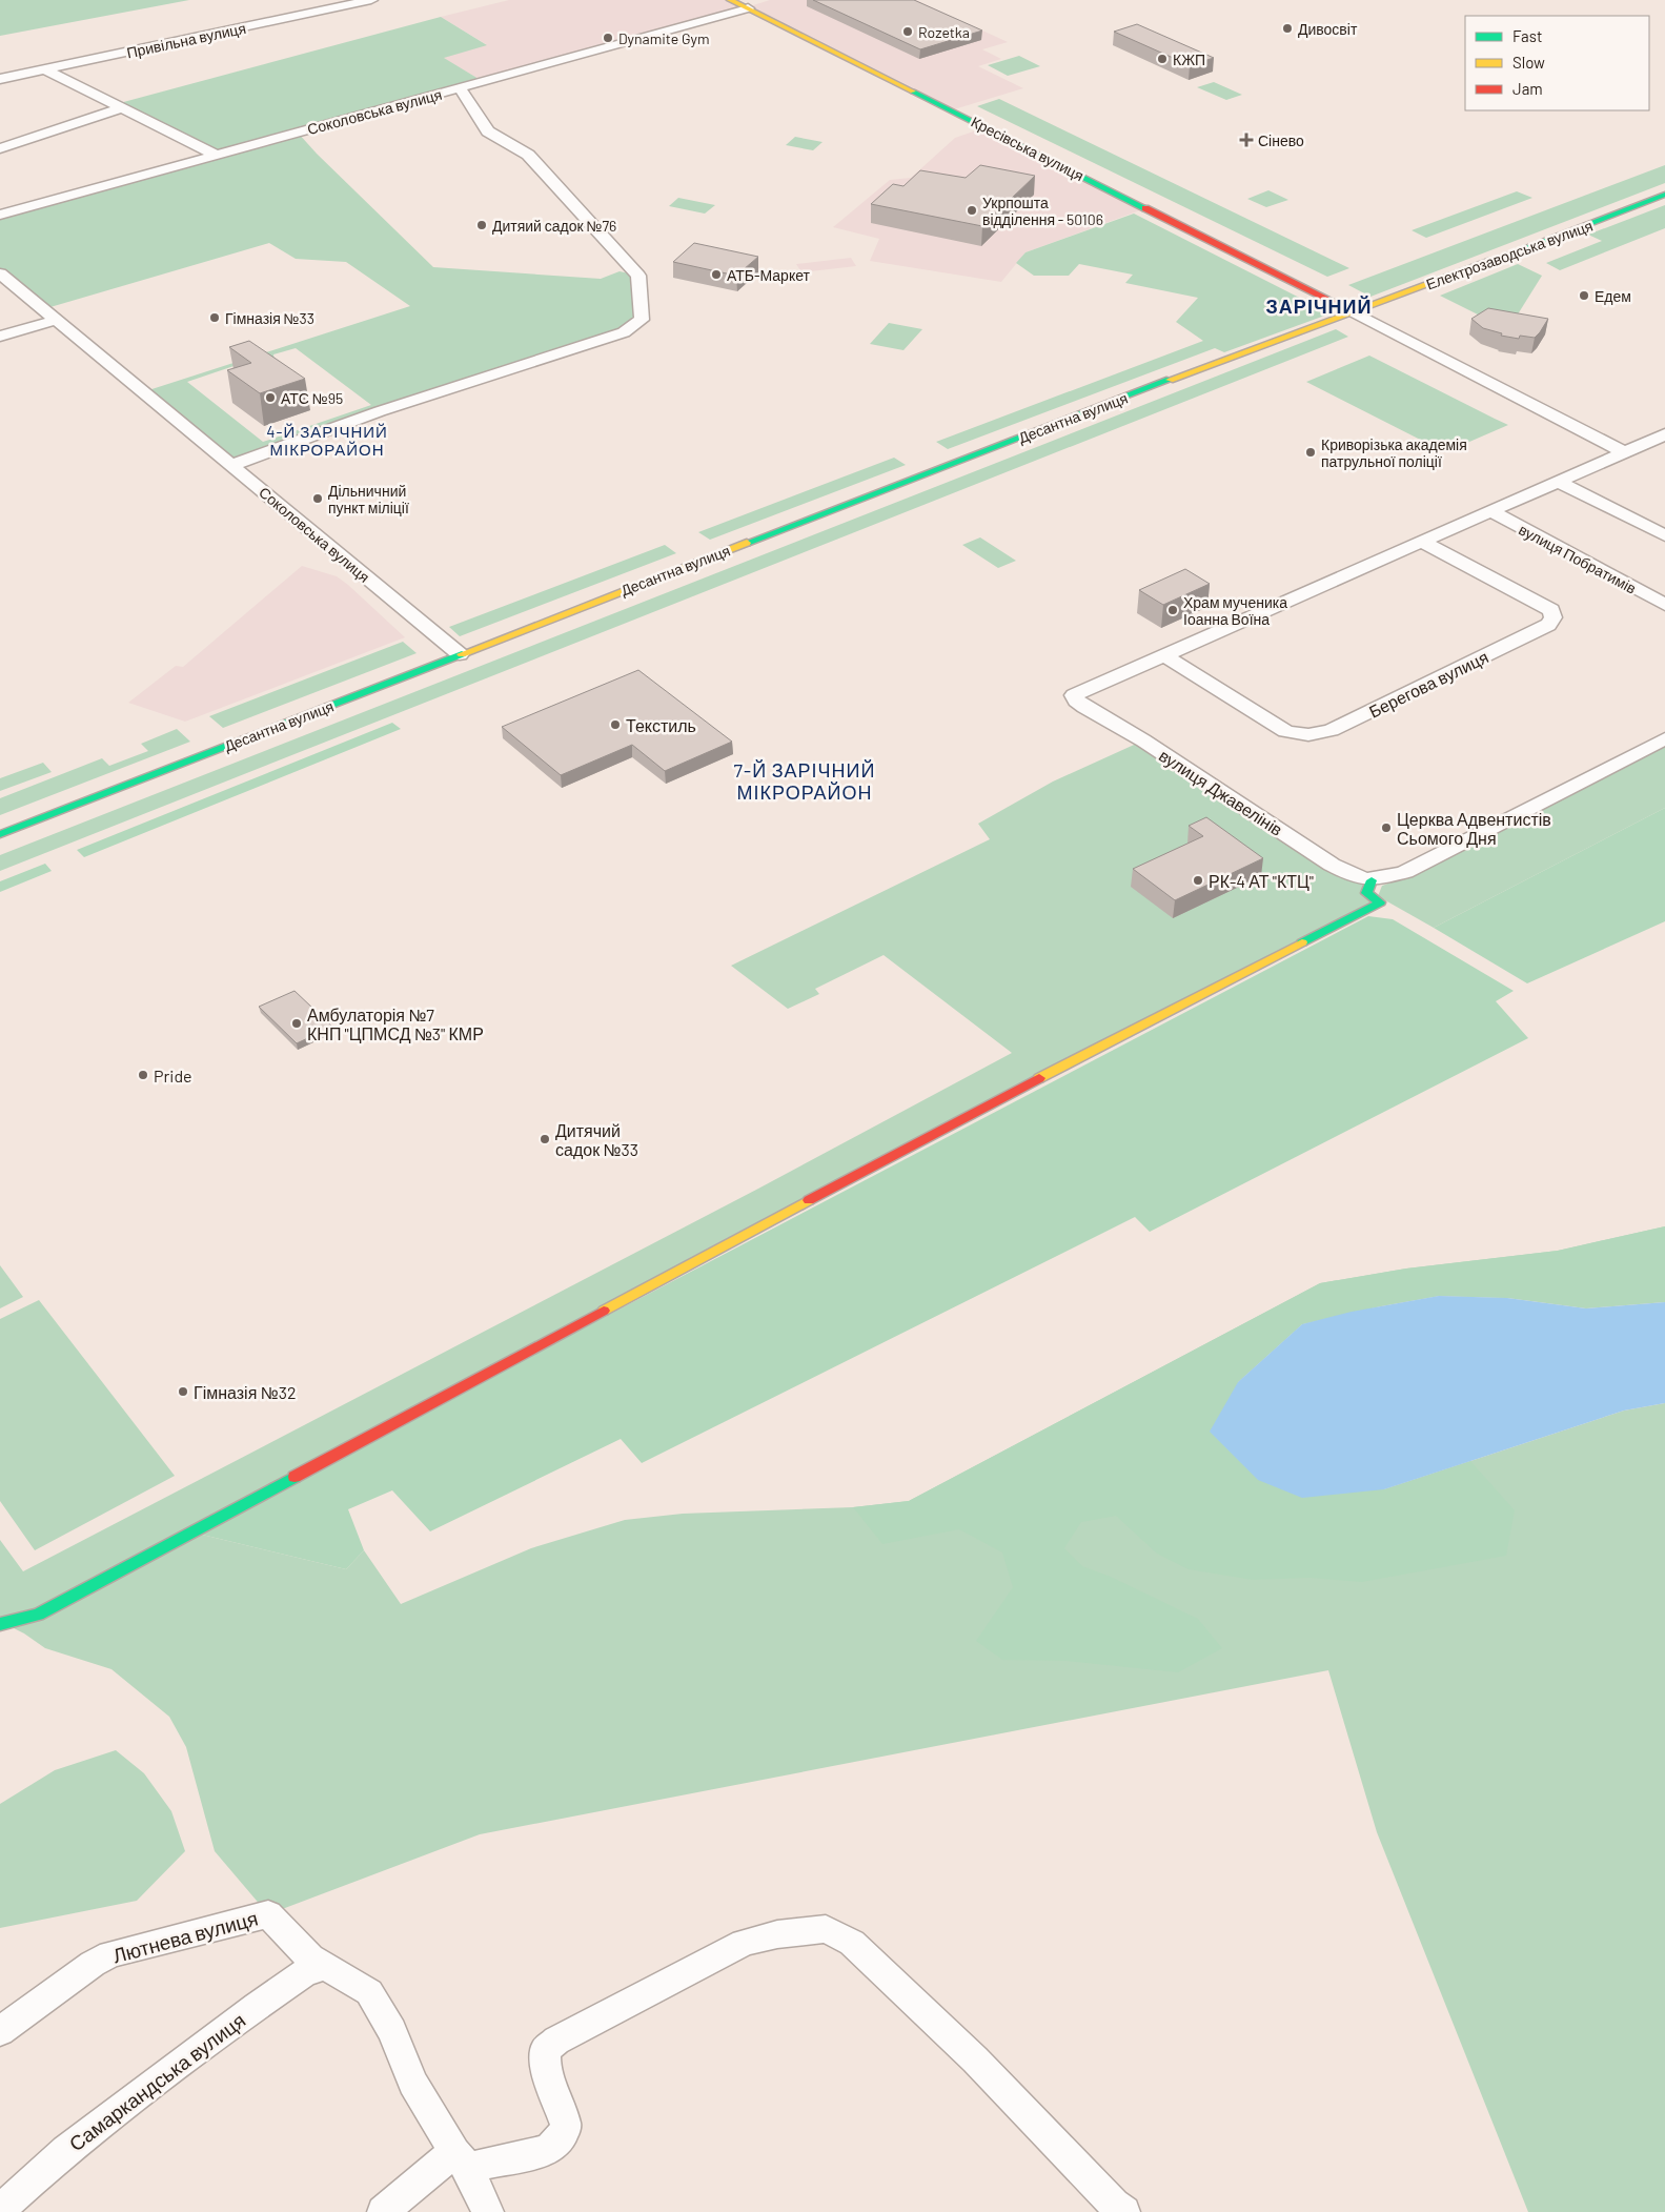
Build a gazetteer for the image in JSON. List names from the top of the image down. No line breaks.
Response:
{"streets":{"street":["Привільна вулиця","Соколовська вулиця","Кресівська вулиця","Електрозаводська вулиця","Десантна вулиця","вулиця Побратимів","Берегова вулиця","вулиця Джавелінів","Лютнева вулиця","Самаркандська вулиця"]},"crossings":[["Соколовська вулиця","Кресівська вулиця"],["Соколовська вулиця","Десантна вулиця"],["Кресівська вулиця","Електрозаводська вулиця"],["Кресівська вулиця","Десантна вулиця"],["Електрозаводська вулиця","Десантна вулиця"],["Берегова вулиця","вулиця Джавелінів"],["Лютнева вулиця","Самаркандська вулиця"]],"districts":["ЗАРІЧНИЙ","4-Й ЗАРІЧНИЙ МІКРОРАЙОН","7-Й ЗАРІЧНИЙ МІКРОРАЙОН"],"places":{"other":["Дивосвіт","Rozetka","Dynamite Gym","КЖП","Укрпошта відділення - 50106","Дитяий садок №76","АТБ-Маркет","Едем","Гімназія №33","АТС №95","Криворізька академія патрульної поліції","Дільничний пункт міліції","Храм мученика Іоанна Воїна","Текстиль","Церква Адвентистів Сьомого Дня","РК-4 АТ \"КТЦ\"","Амбулаторія №7 КНП \"ЦПМСД №3\" КМР","Pride","Дитячий садок №33","Гімназія №32"],"health":["Сінево"]},"legend":["Fast","Slow","Jam"]}
